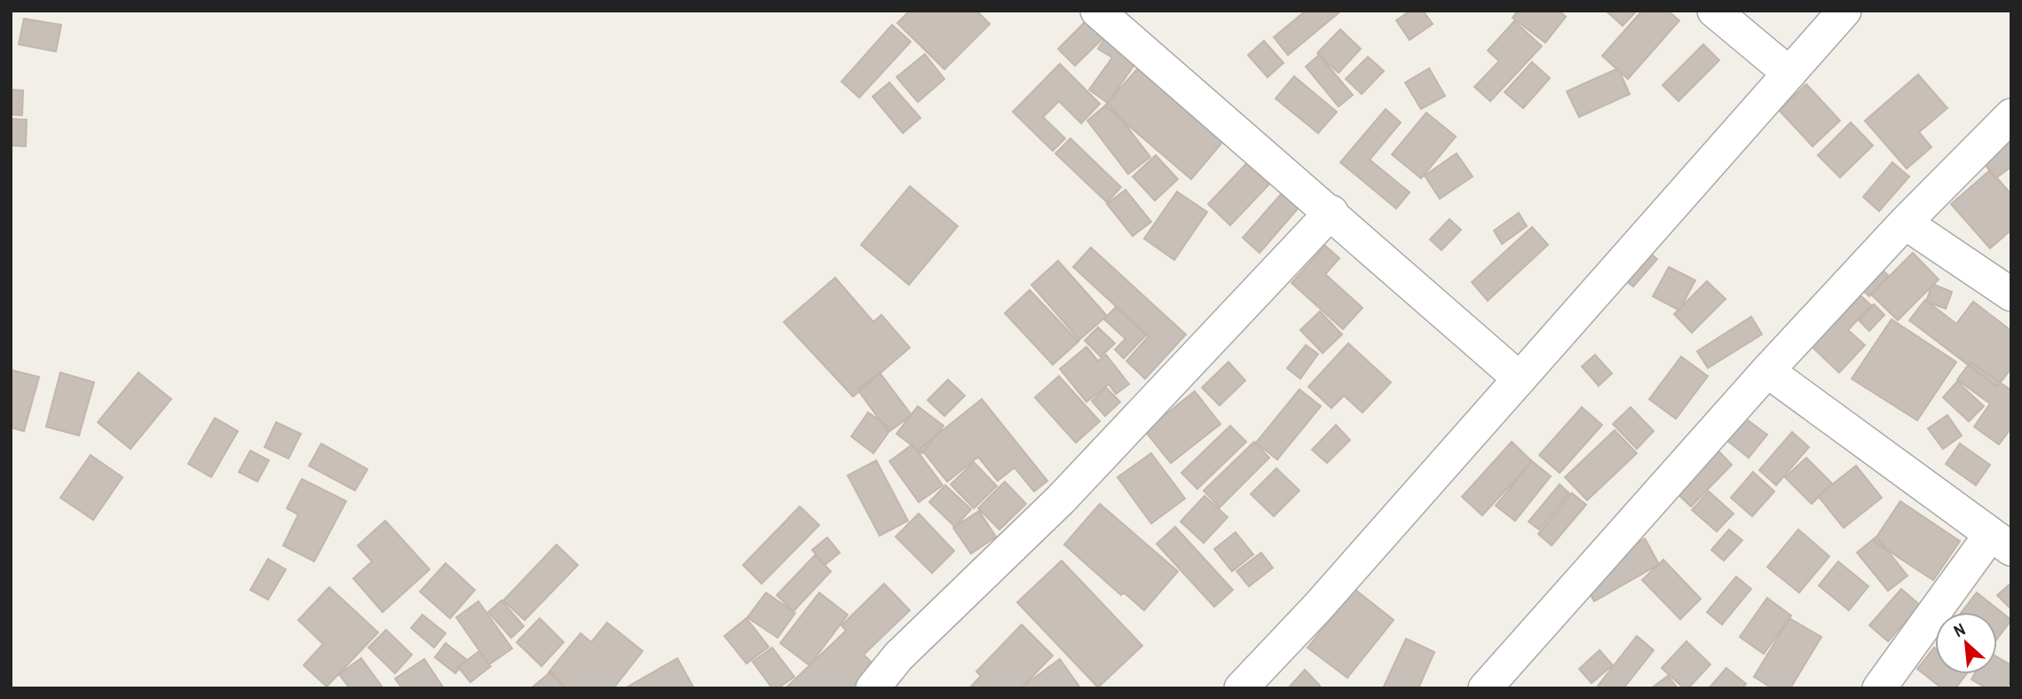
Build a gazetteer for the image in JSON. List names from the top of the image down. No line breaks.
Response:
{"north":"top left"}
